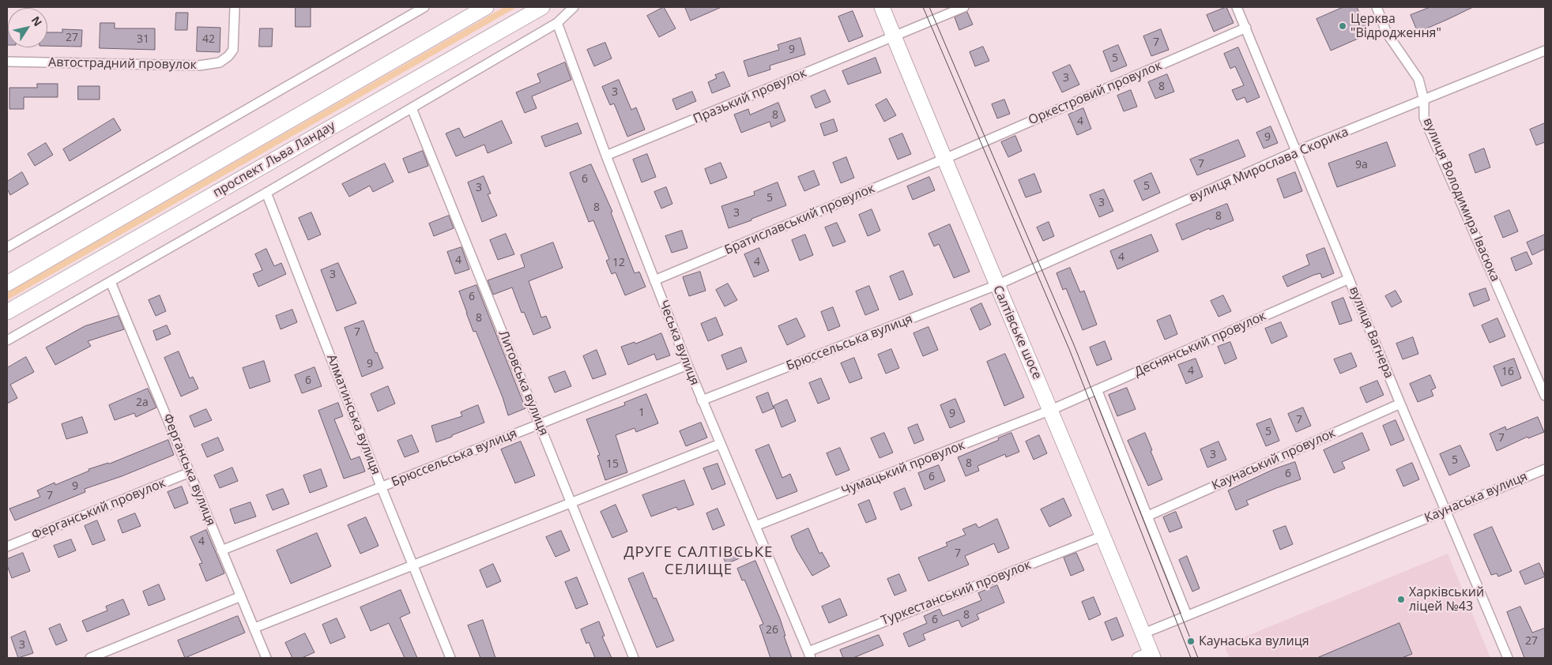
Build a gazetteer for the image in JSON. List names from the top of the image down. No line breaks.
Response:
{"streets":{"main road":["проспект Льва Ландау","Салтівське шосе"],"street":["Автострадний провулок","Оркестровий провулок","Празький провулок","вулиця Мирослава Скорика","вулиця Володимира Івасюка","Братиславський провулок","вулиця Вагнера","Чеська вулиця","Брюссельська вулиця","Деснянський провулок","Литовська вулиця","Алматинська вулиця","Каунаський провулок","Чумацький провулок","Ферганська вулиця","Каунаська вулиця","Ферганський провулок","Туркестанський провулок"]},"crossings":[["Оркестровий провулок","Братиславський провулок"],["Оркестровий провулок","Салтівське шосе"],["Оркестровий провулок","вулиця Вагнера"],["Празький провулок","Салтівське шосе"],["Празький провулок","Чеська вулиця"],["вулиця Мирослава Скорика","вулиця Володимира Івасюка"],["вулиця Мирослава Скорика","Салтівське шосе"],["вулиця Мирослава Скорика","вулиця Вагнера"],["вулиця Мирослава Скорика","Брюссельська вулиця"],["Братиславський провулок","Салтівське шосе"],["Братиславський провулок","Чеська вулиця"],["Салтівське шосе","Брюссельська вулиця"],["Салтівське шосе","Деснянський провулок"],["Салтівське шосе","Чумацький провулок"],["Салтівське шосе","Каунаська вулиця"],["Салтівське шосе","Туркестанський провулок"],["вулиця Вагнера","Деснянський провулок"],["вулиця Вагнера","Каунаський провулок"],["вулиця Вагнера","Каунаська вулиця"],["Чеська вулиця","Брюссельська вулиця"],["Чеська вулиця","Чумацький провулок"],["Чеська вулиця","Туркестанський провулок"],["Брюссельська вулиця","Литовська вулиця"],["Брюссельська вулиця","Алматинська вулиця"],["Брюссельська вулиця","Ферганська вулиця"],["Деснянський провулок","Чумацький провулок"],["Ферганська вулиця","Ферганський провулок"]],"districts":["ДРУГЕ САЛТІВСЬКЕ СЕЛИЩЕ"],"places":["Церква \"Відродження\"","Харківський ліцей №43","Каунаська вулиця"],"house_numbers":["27","31","42","7","9","5","3","8","3","8","4","9","7","9а","6","5","3","5","3","8","3","8","4","4","4","12","3","6","8","7","9","4","16","6","2а","1","9","7","5","7","3","5","8","15","6","6","9","7","4","7","8","6","26","27","3"],"north":"top right"}
